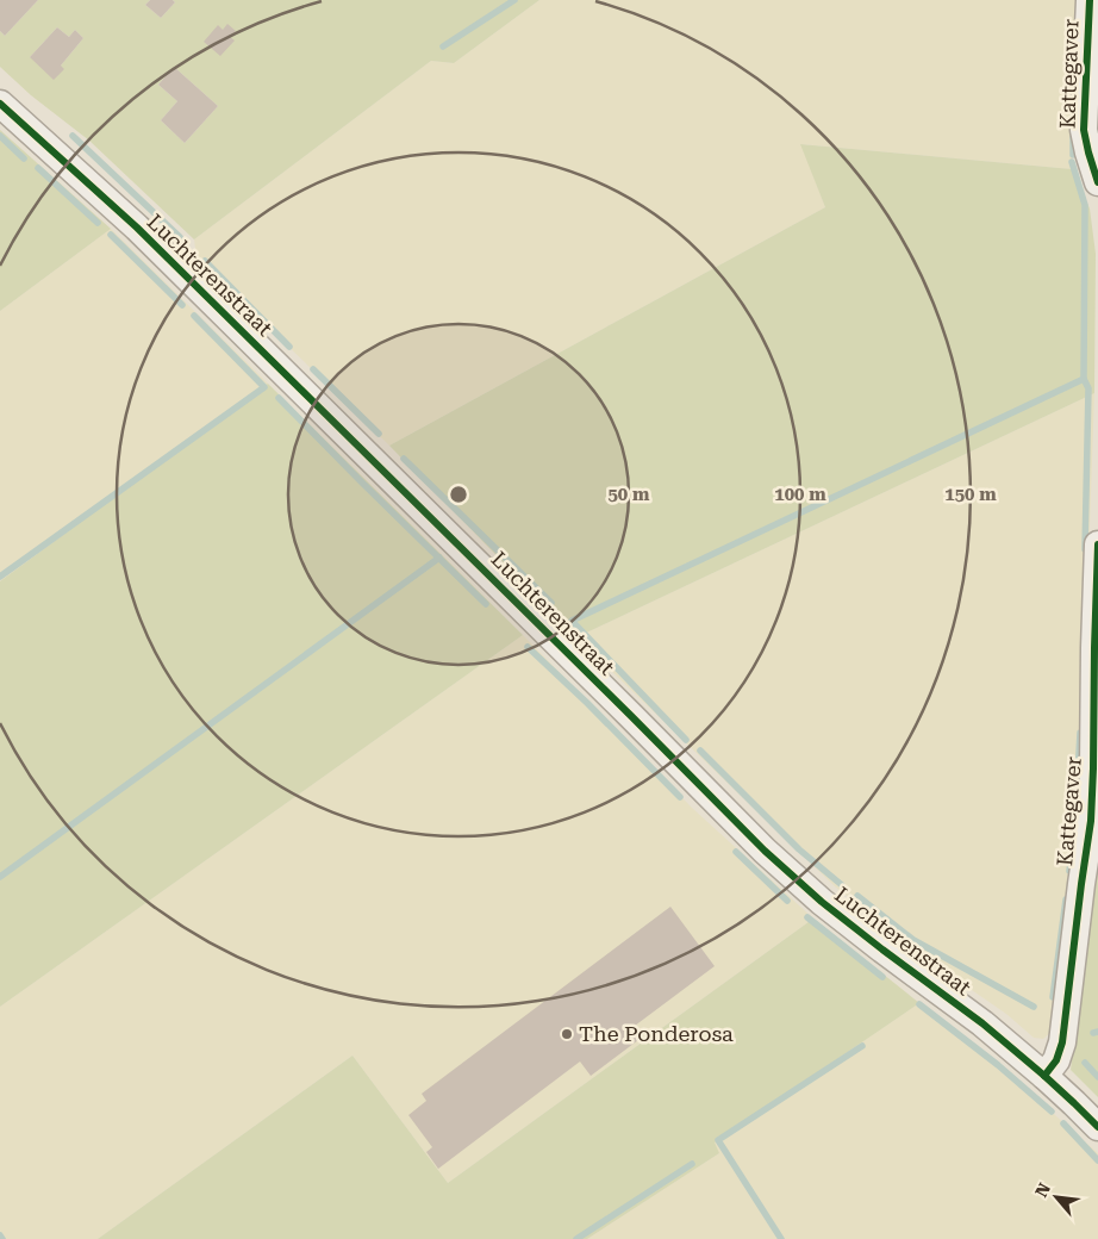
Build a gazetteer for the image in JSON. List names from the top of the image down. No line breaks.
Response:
{"streets":{"street":["Kattegaver","Luchterenstraat"]},"crossings":[["Kattegaver","Luchterenstraat"]],"places":["The Ponderosa"],"north":"top left","rings":["50 m","100 m","150 m"]}
